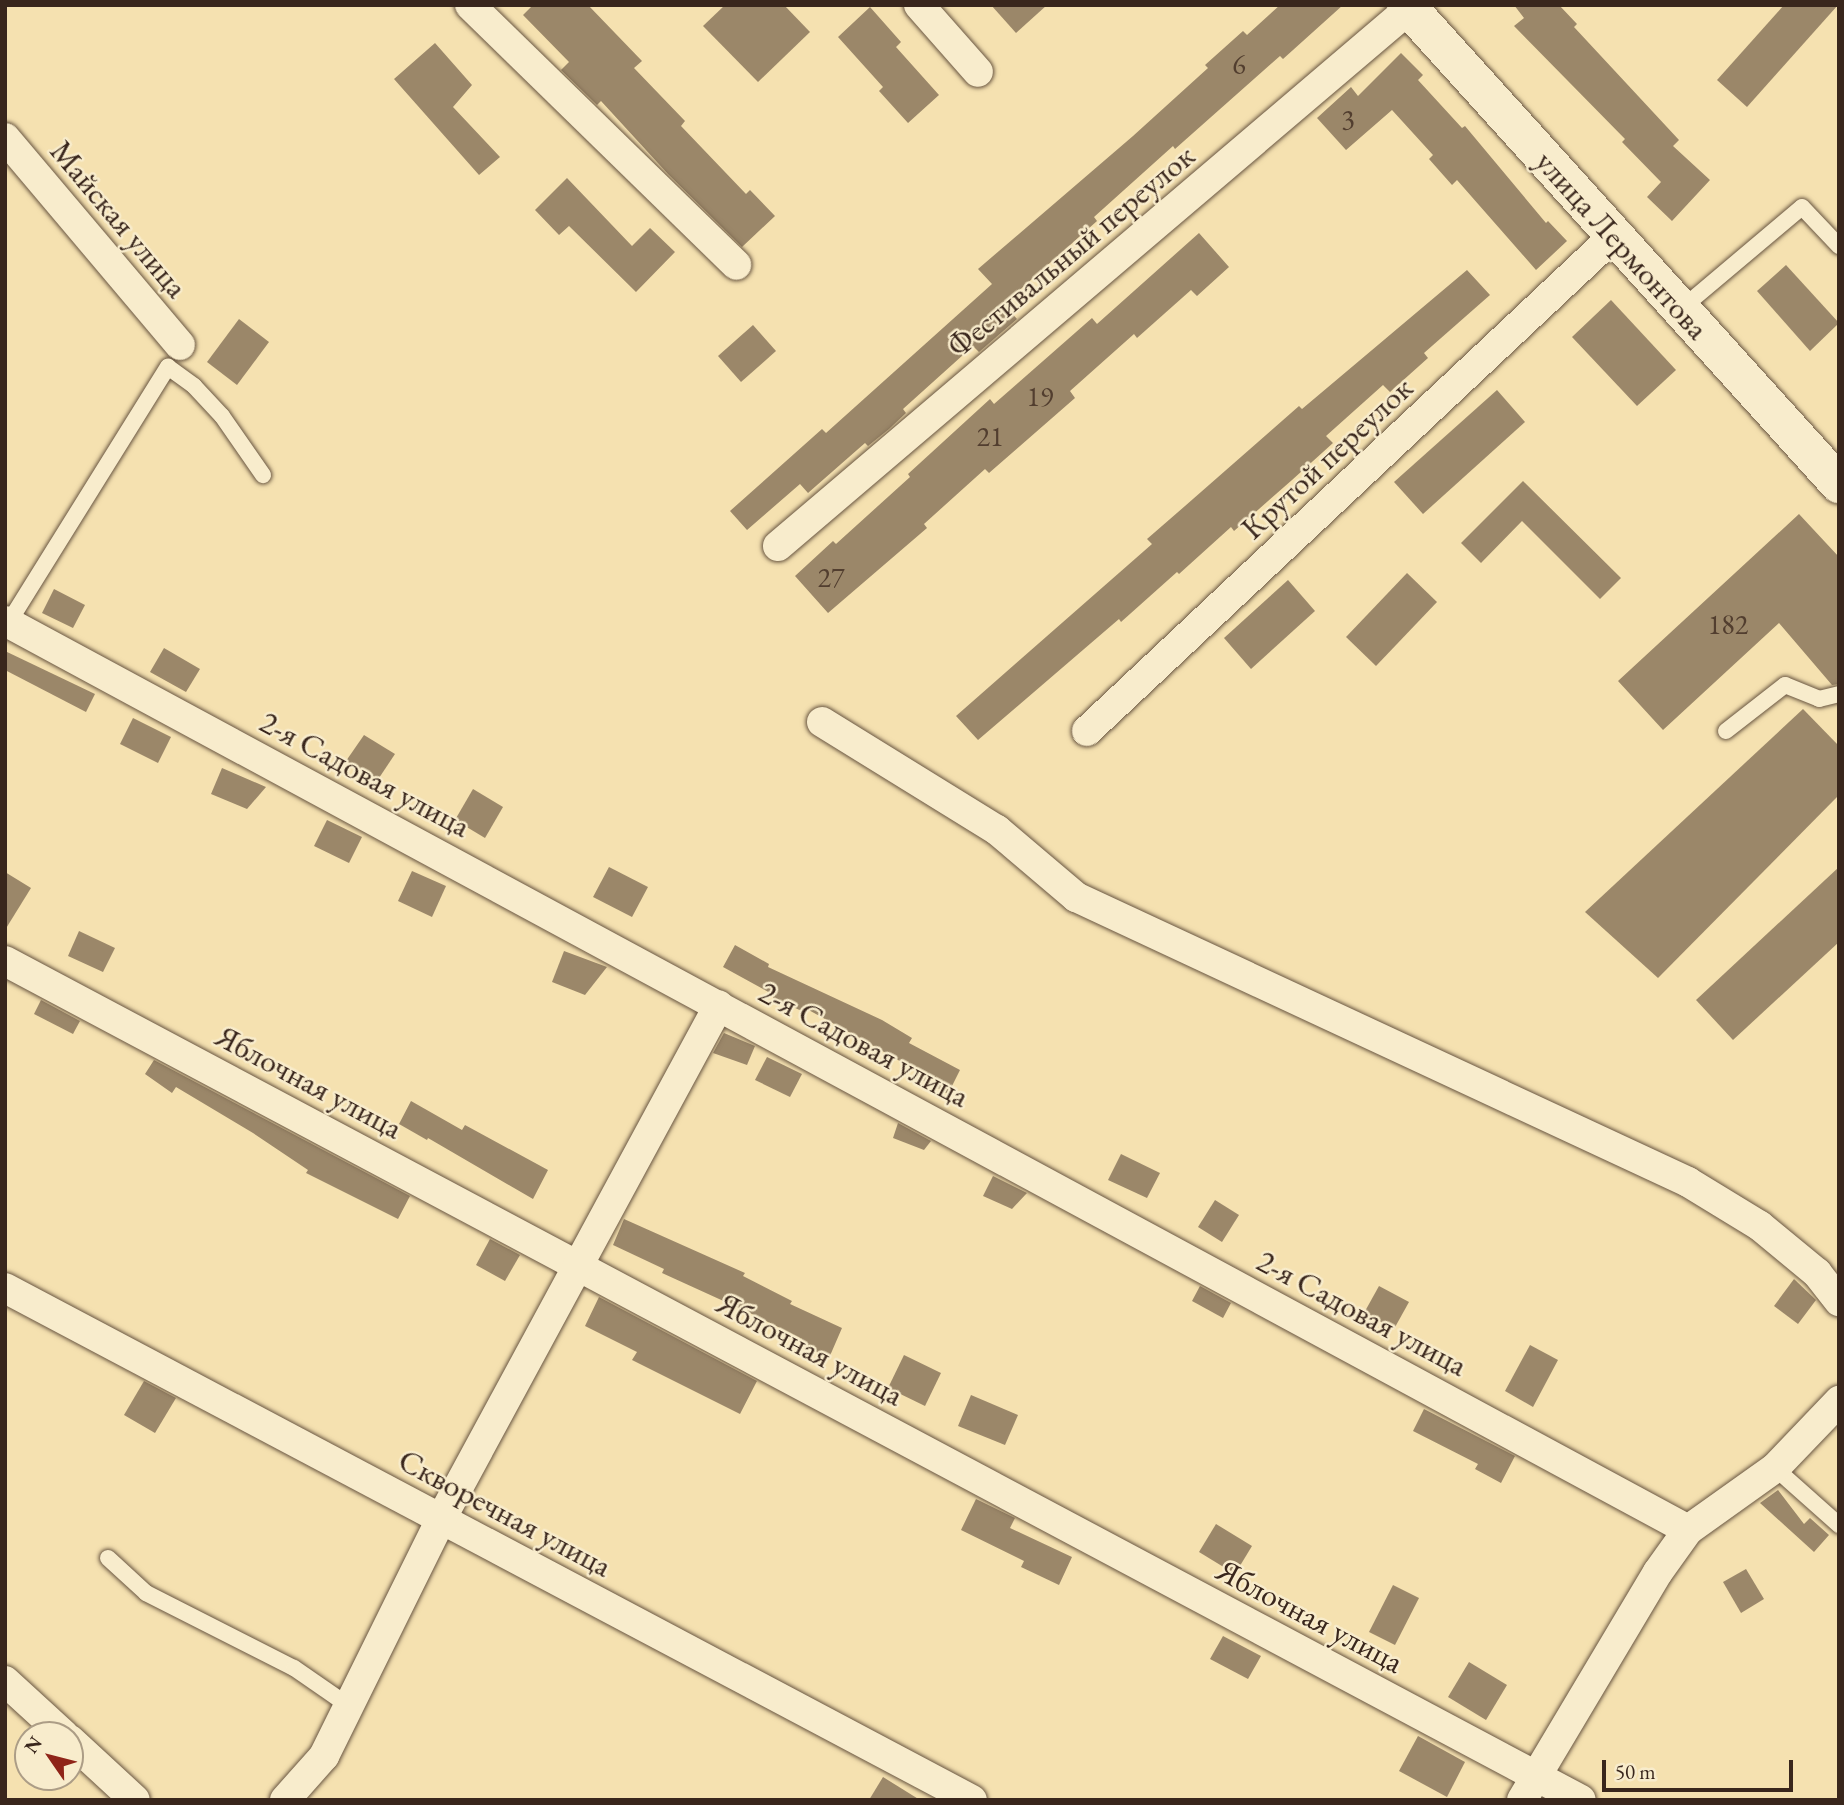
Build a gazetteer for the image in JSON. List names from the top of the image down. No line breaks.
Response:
{"streets":{"street":["Майская улица","улица Лермонтова","Фестивальный переулок","Крутой переулок","2-я Садовая улица","Яблочная улица","Скворечная улица"]},"crossings":[["улица Лермонтова","Фестивальный переулок"],["улица Лермонтова","Крутой переулок"]],"house_numbers":["6","3","19","21","27","182"],"scale_bar":"50 m","north":"top left"}
